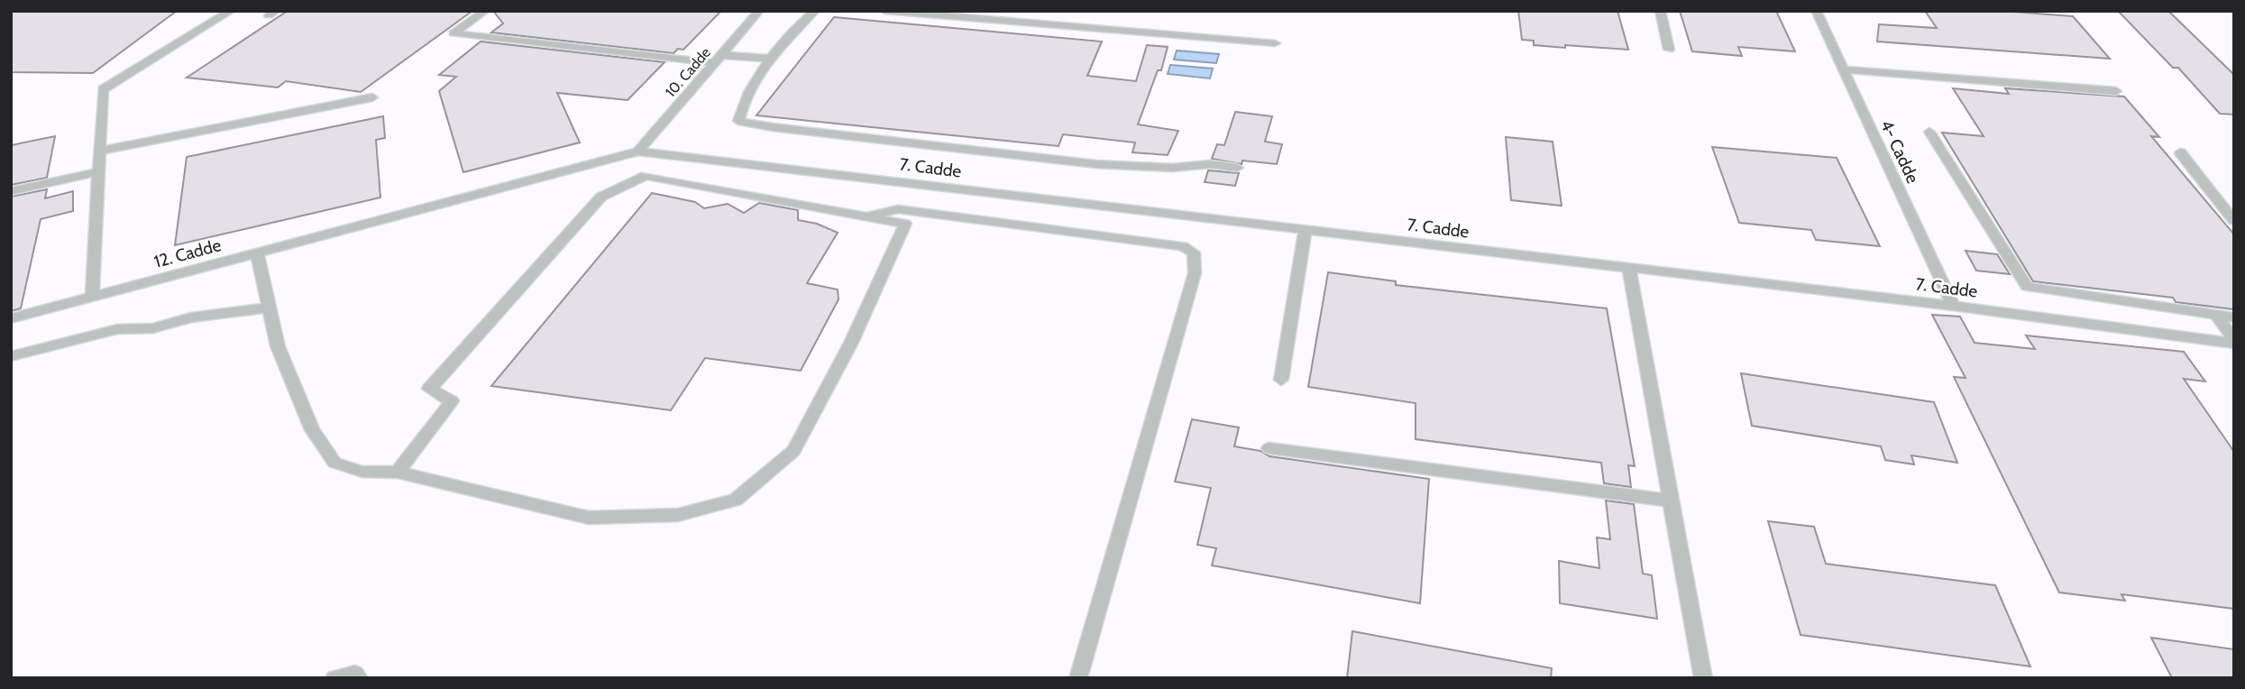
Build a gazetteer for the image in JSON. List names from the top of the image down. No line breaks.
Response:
{"streets":{"lane":["10. Cadde","4- Cadde","7. Cadde","12. Cadde"]},"crossings":[["10. Cadde","7. Cadde"],["10. Cadde","12. Cadde"],["4- Cadde","7. Cadde"],["7. Cadde","12. Cadde"]]}
